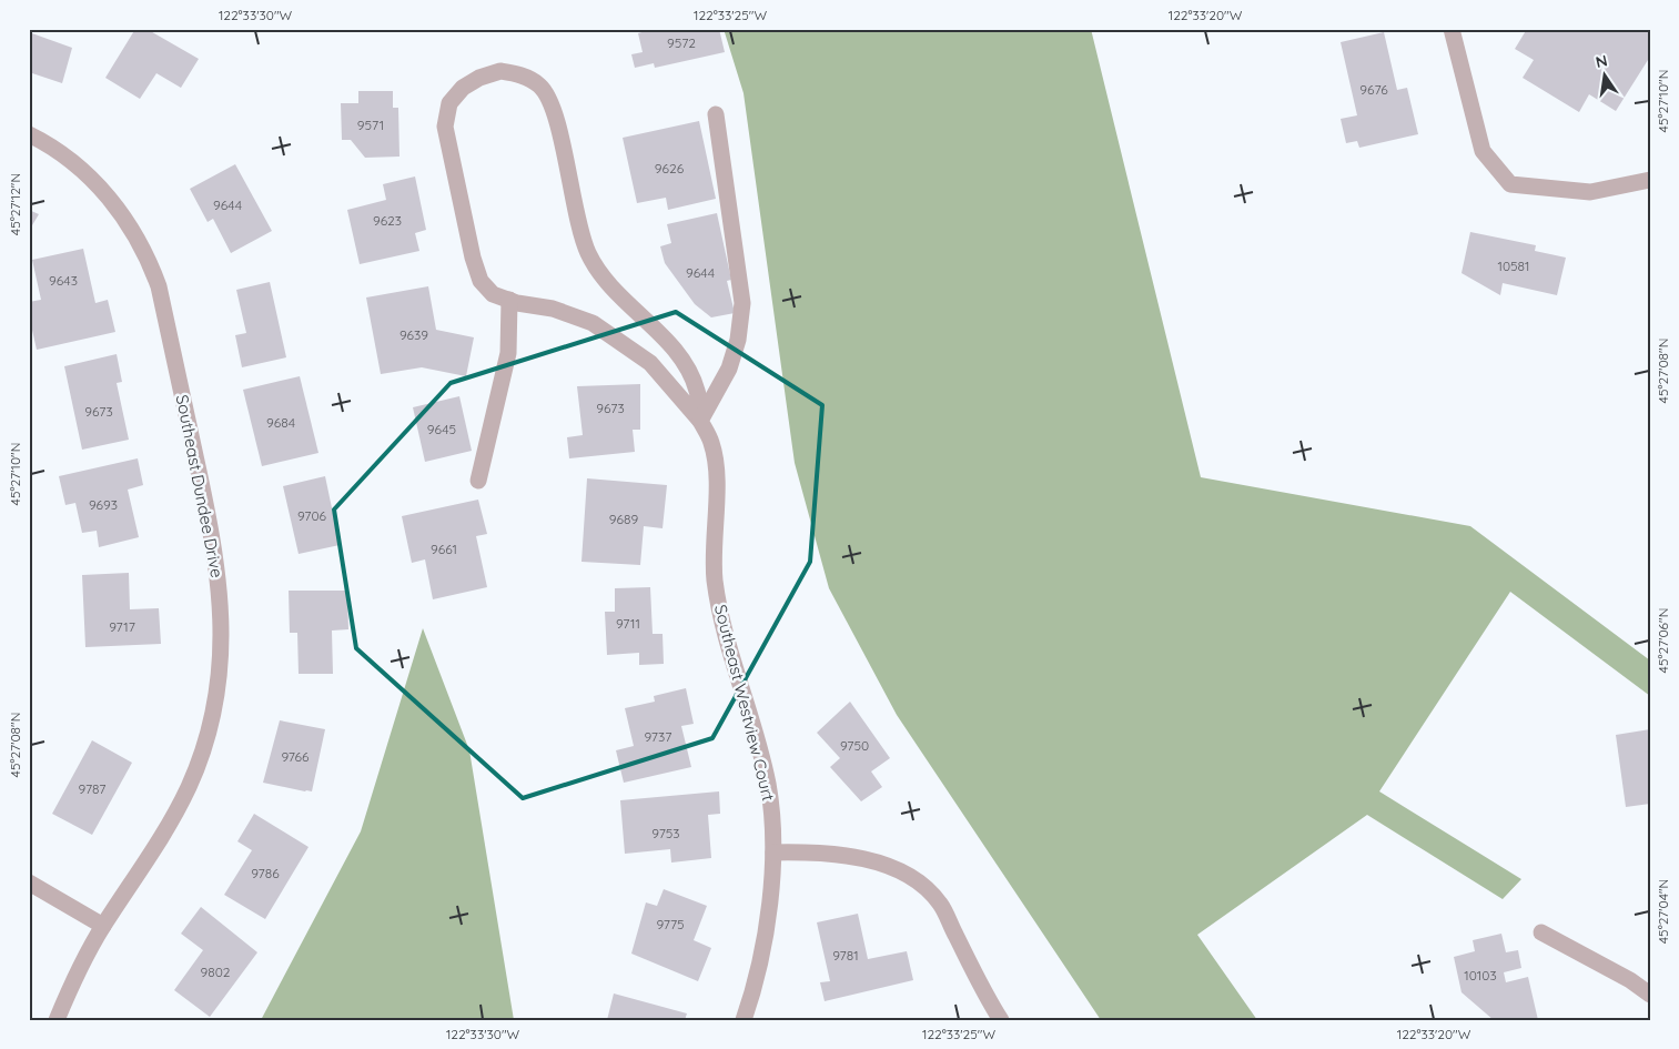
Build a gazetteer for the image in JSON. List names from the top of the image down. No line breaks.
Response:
{"streets":{"street":["Southeast Dundee Drive","Southeast Westview Court"]},"house_numbers":["9572","9676","9571","9626","9644","9623","10581","9644","9643","9639","9673","9673","9684","9645","9693","9706","9689","9661","9711","9717","9737","9750","9766","9787","9753","9786","9775","9781","9802","10103"],"north":"top","coordinates":["122°33'30\"W","122°33'25\"W","122°33'20\"W","45°27'10\"N","45°27'12\"N","45°27'08\"N","45°27'06\"N","45°27'04\"N"]}
